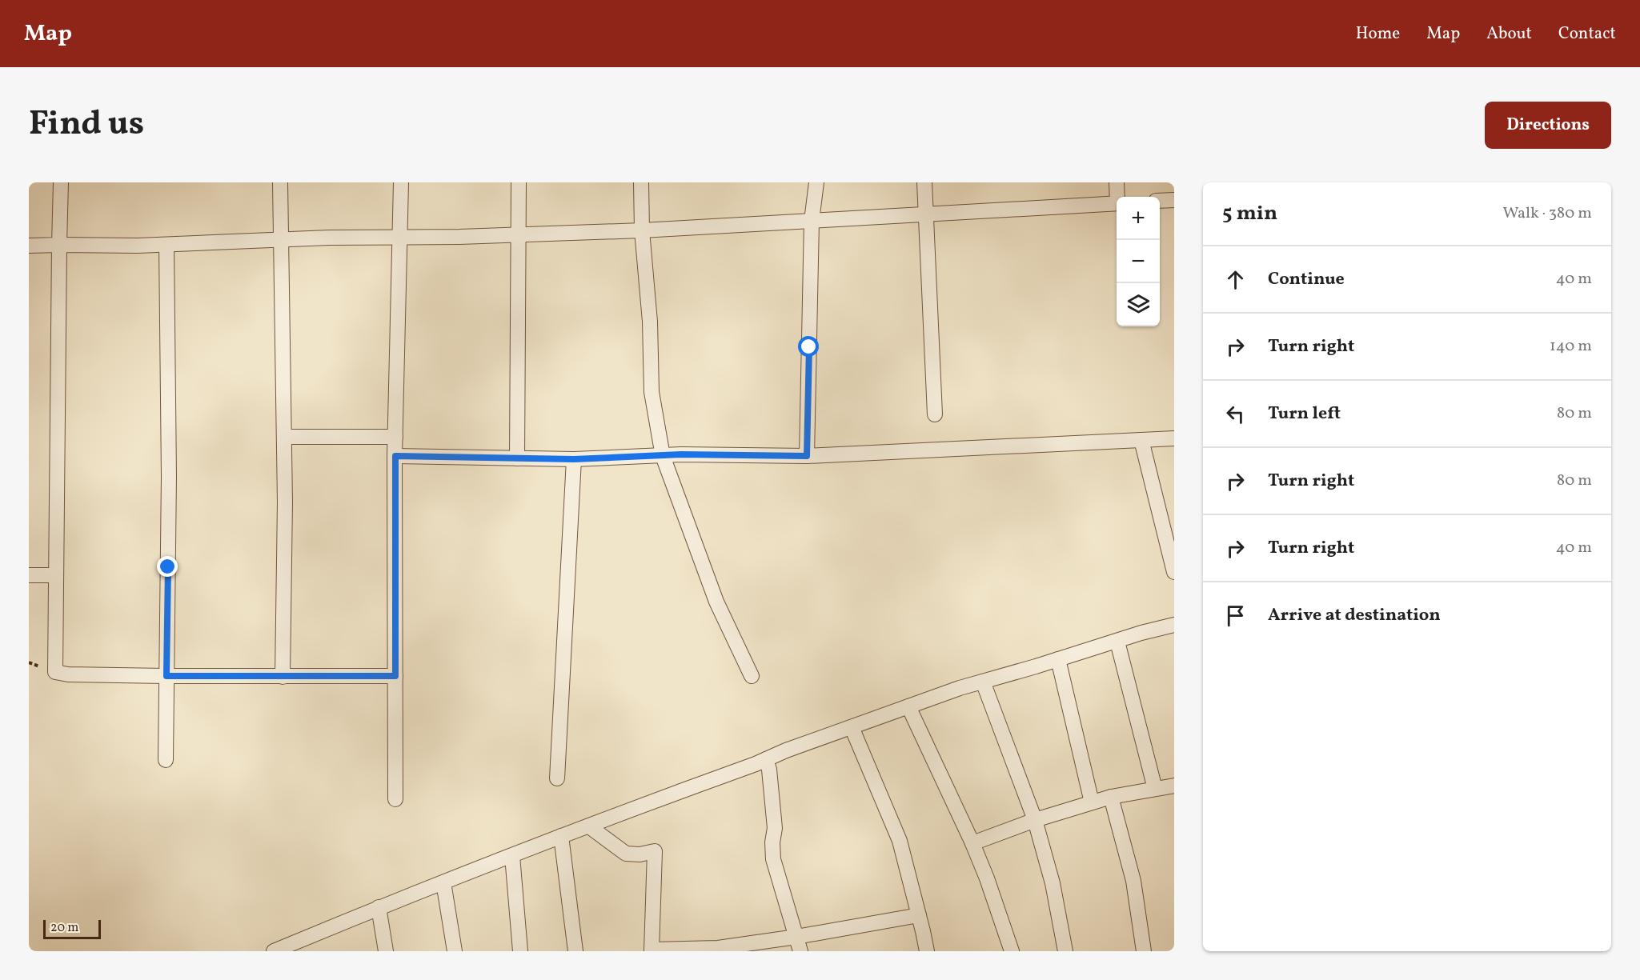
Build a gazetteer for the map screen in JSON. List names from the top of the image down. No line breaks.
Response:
{"scale_bar":"20 m","page":{"header":"Map","nav":["Home","Map","About","Contact"],"title":"Find us","buttons":"Directions","heading":["5 min","Walk · 380 m"],"map_buttons":["+","−"],"list":[["Continue","40 m"],["Turn right","140 m"],["Turn left","80 m"],["Turn right","80 m"],["Turn right","40 m"],"Arrive at destination"],"scale":"20 m"}}
